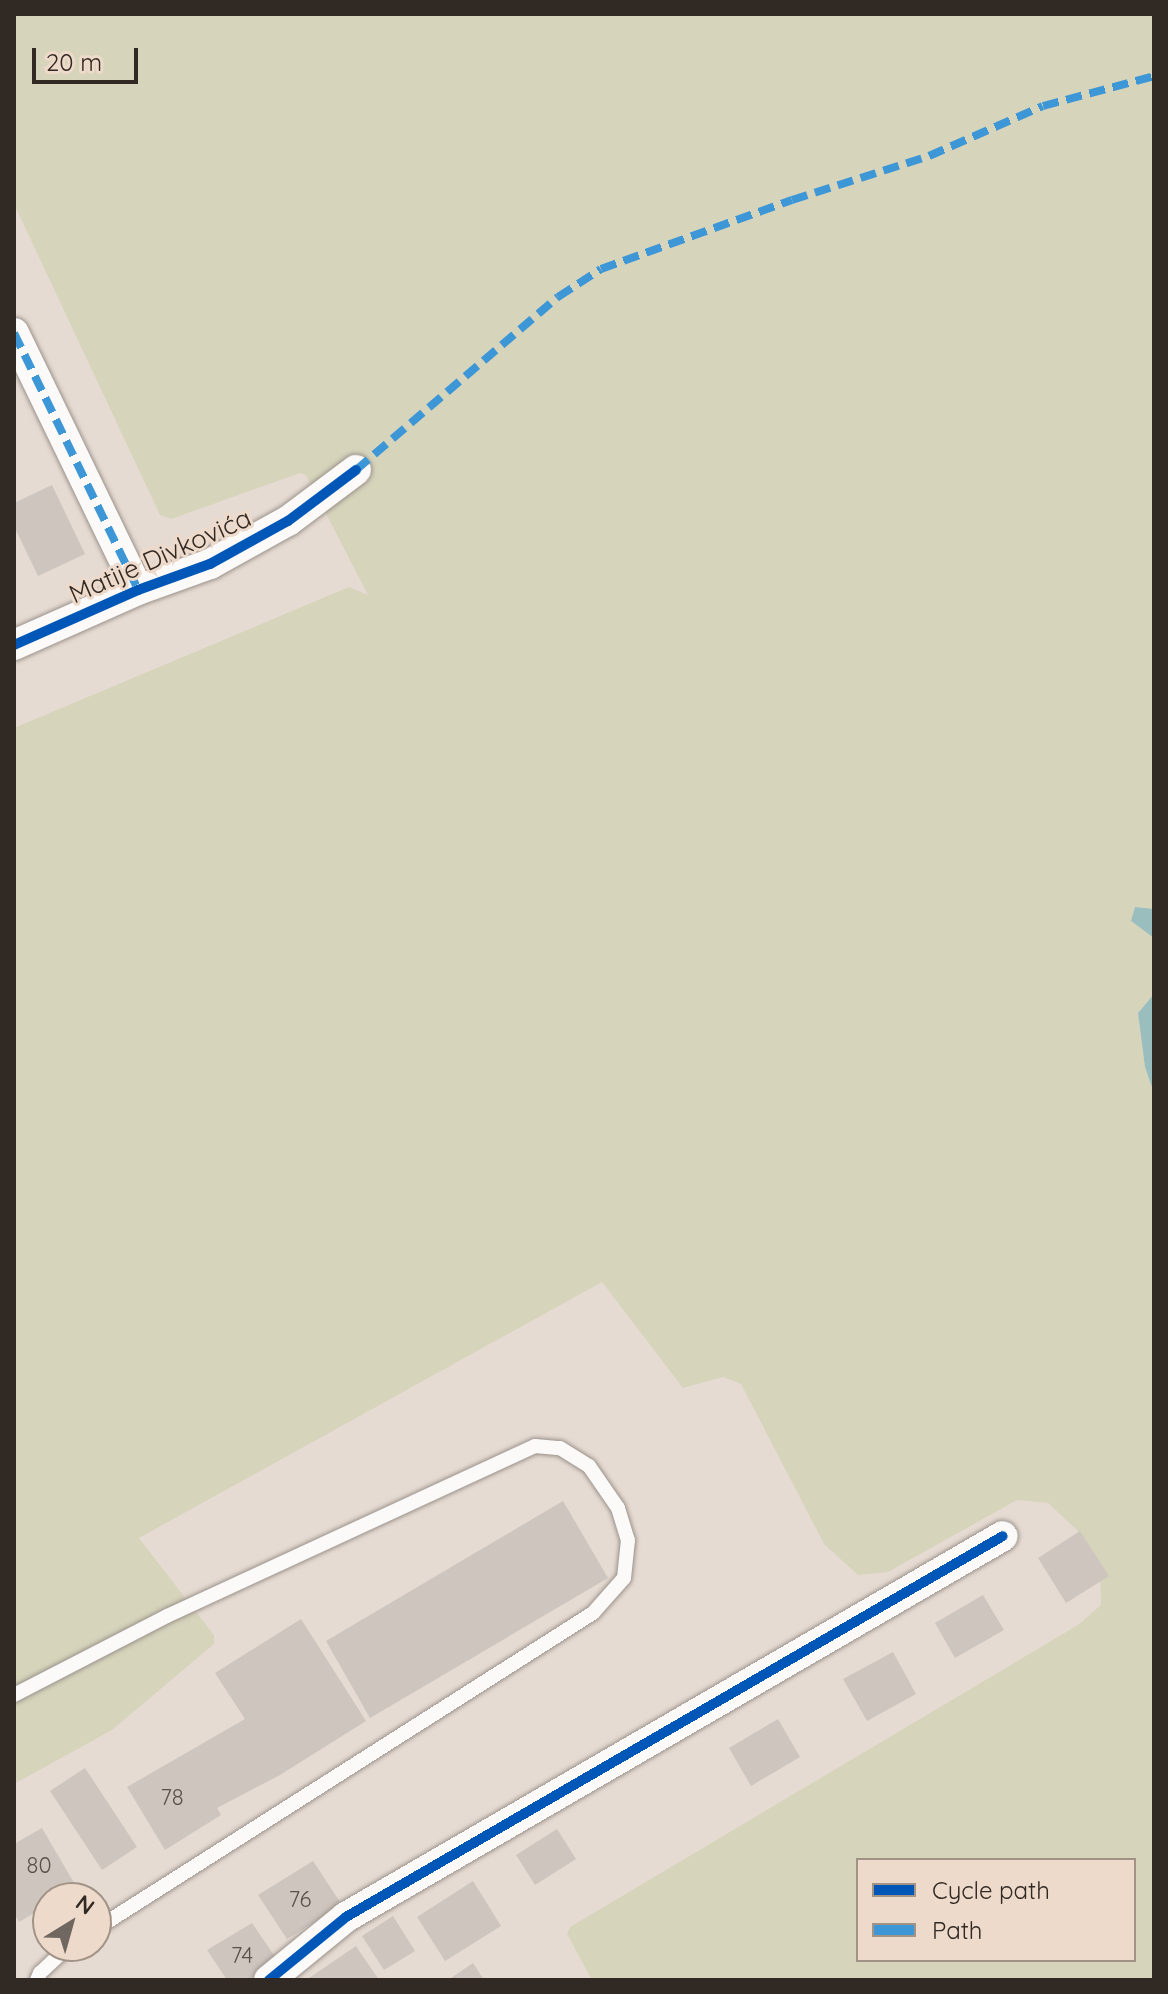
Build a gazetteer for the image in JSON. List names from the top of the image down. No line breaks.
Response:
{"streets":{"street":["Matije Divkovića"]},"house_numbers":["78","80","76","74"],"legend":["Cycle path","Path"],"scale_bar":"20 m","north":"top right"}
